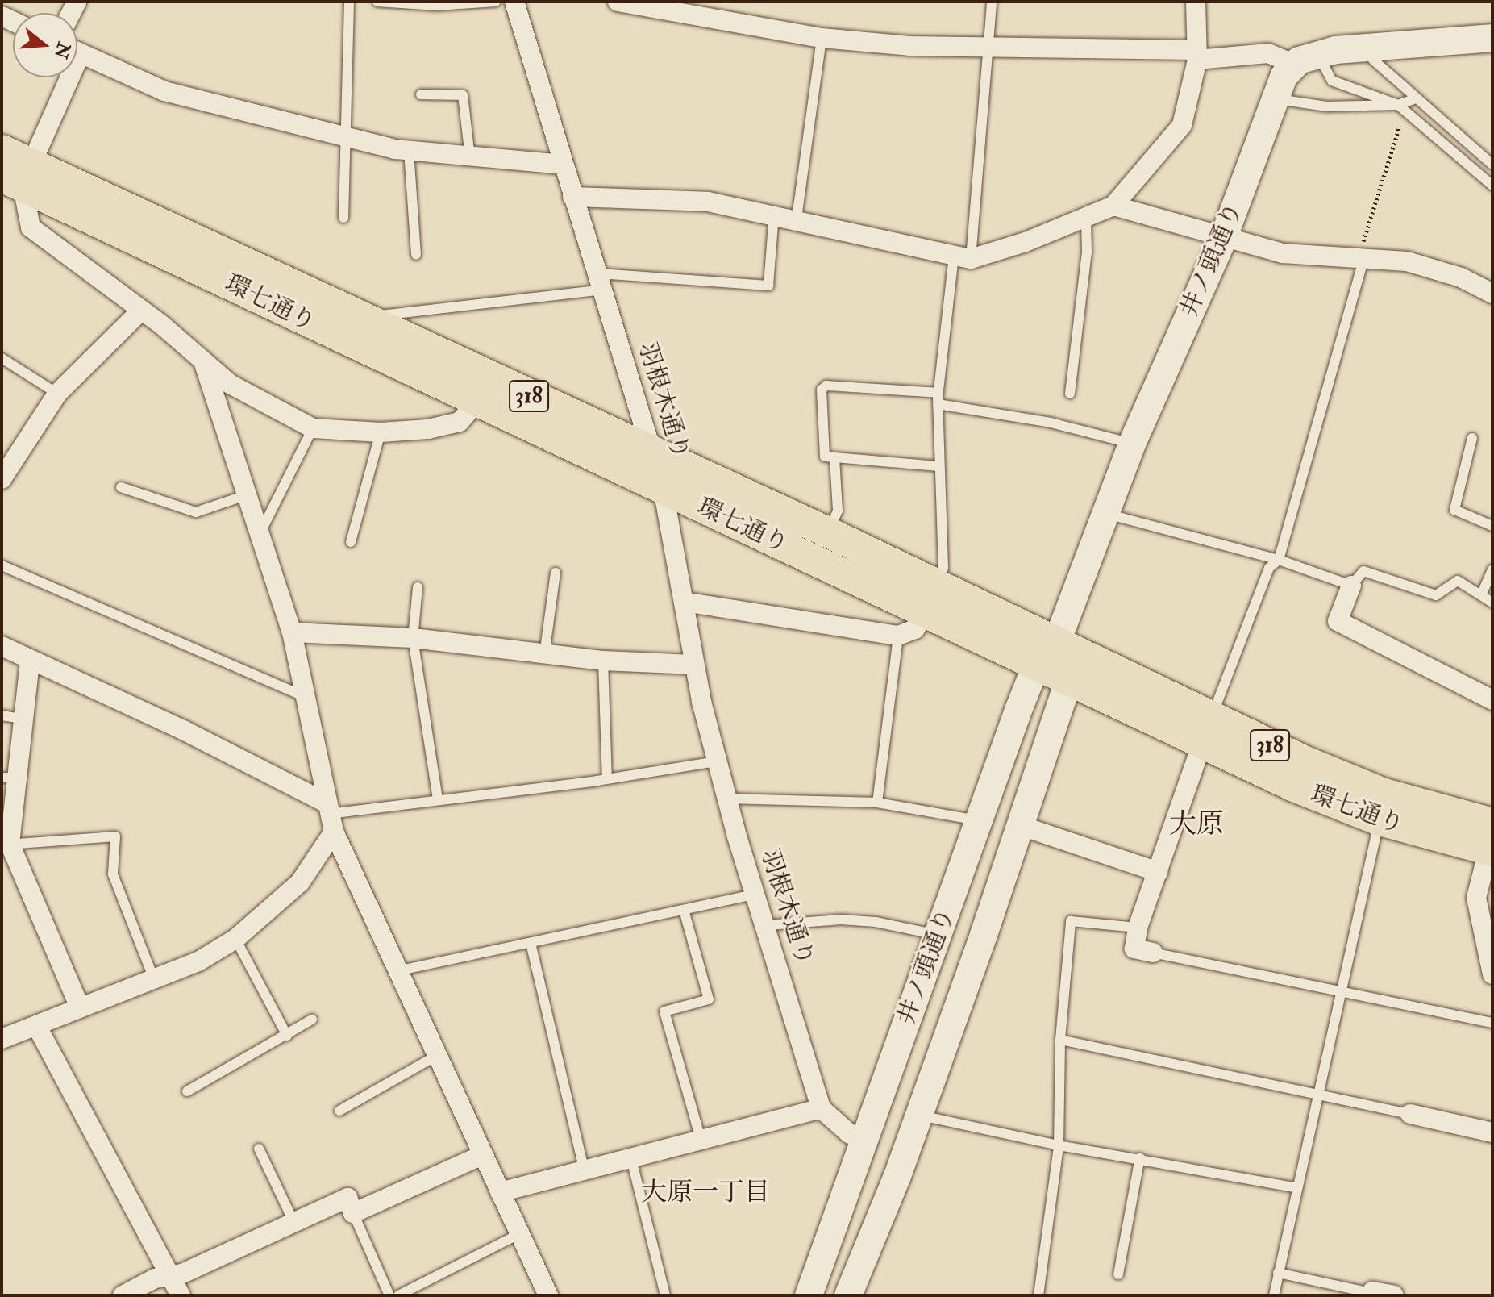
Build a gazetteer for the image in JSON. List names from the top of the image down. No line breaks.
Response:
{"streets":{"main road":["井ノ頭通り","環七通り","318"],"street":["羽根木通り"]},"crossings":[["井ノ頭通り","環七通り"],["環七通り","羽根木通り"]],"districts":["大原","大原一丁目"],"north":"right"}
